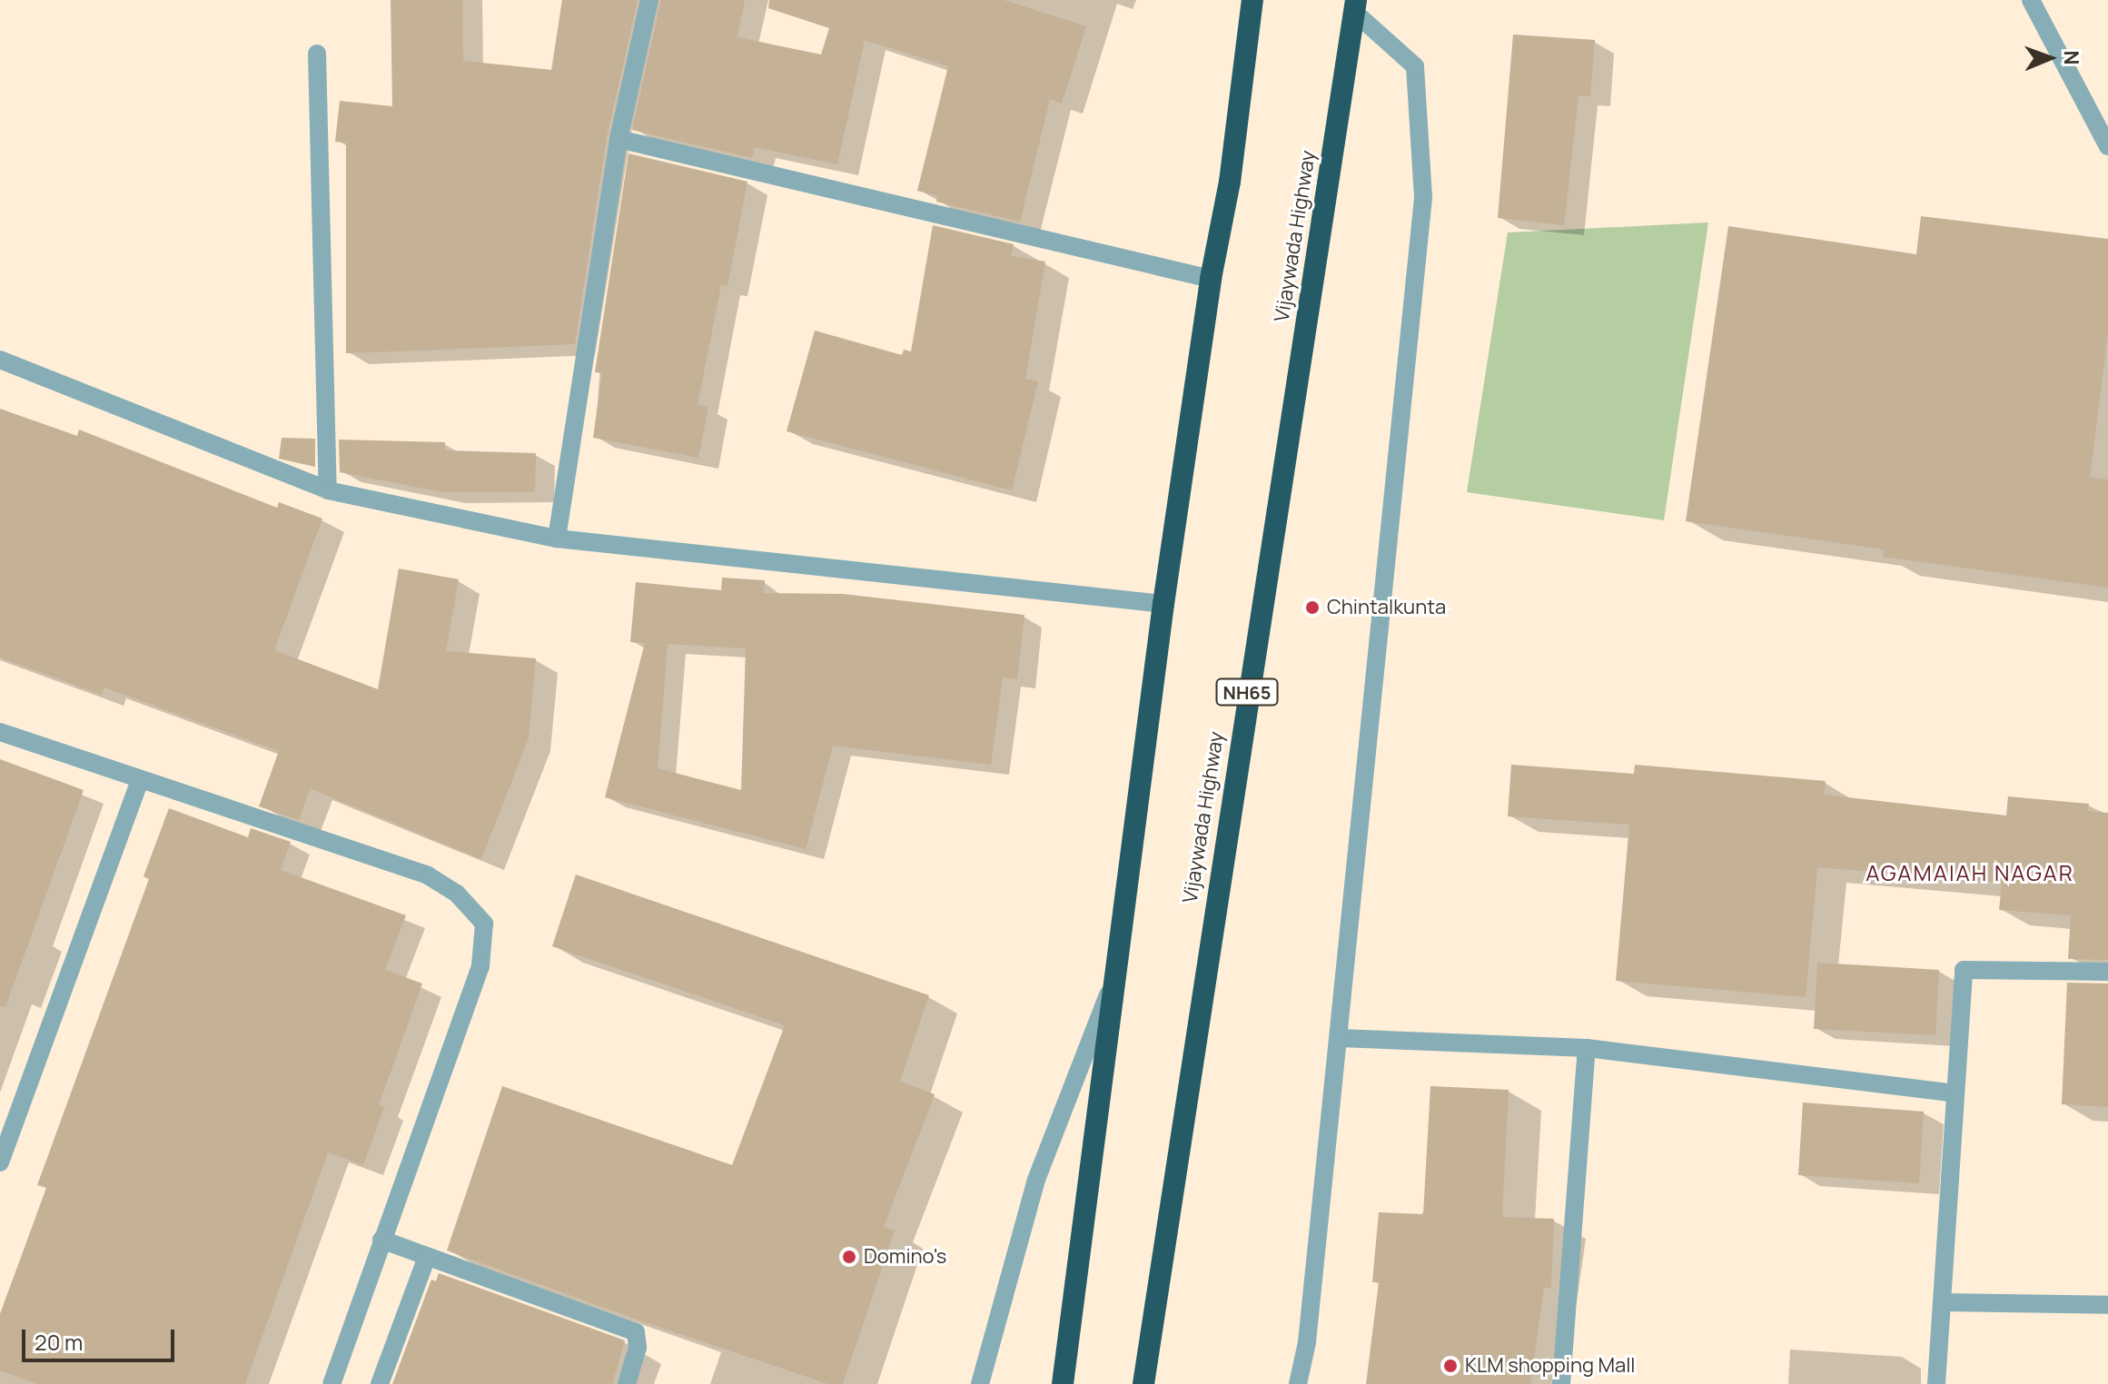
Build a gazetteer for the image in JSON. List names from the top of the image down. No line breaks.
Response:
{"streets":{"highway":["Vijaywada Highway","NH65"]},"districts":["AGAMAIAH NAGAR"],"places":["Chintalkunta","Domino's","KLM shopping Mall"],"scale_bar":"20 m","north":"right"}
